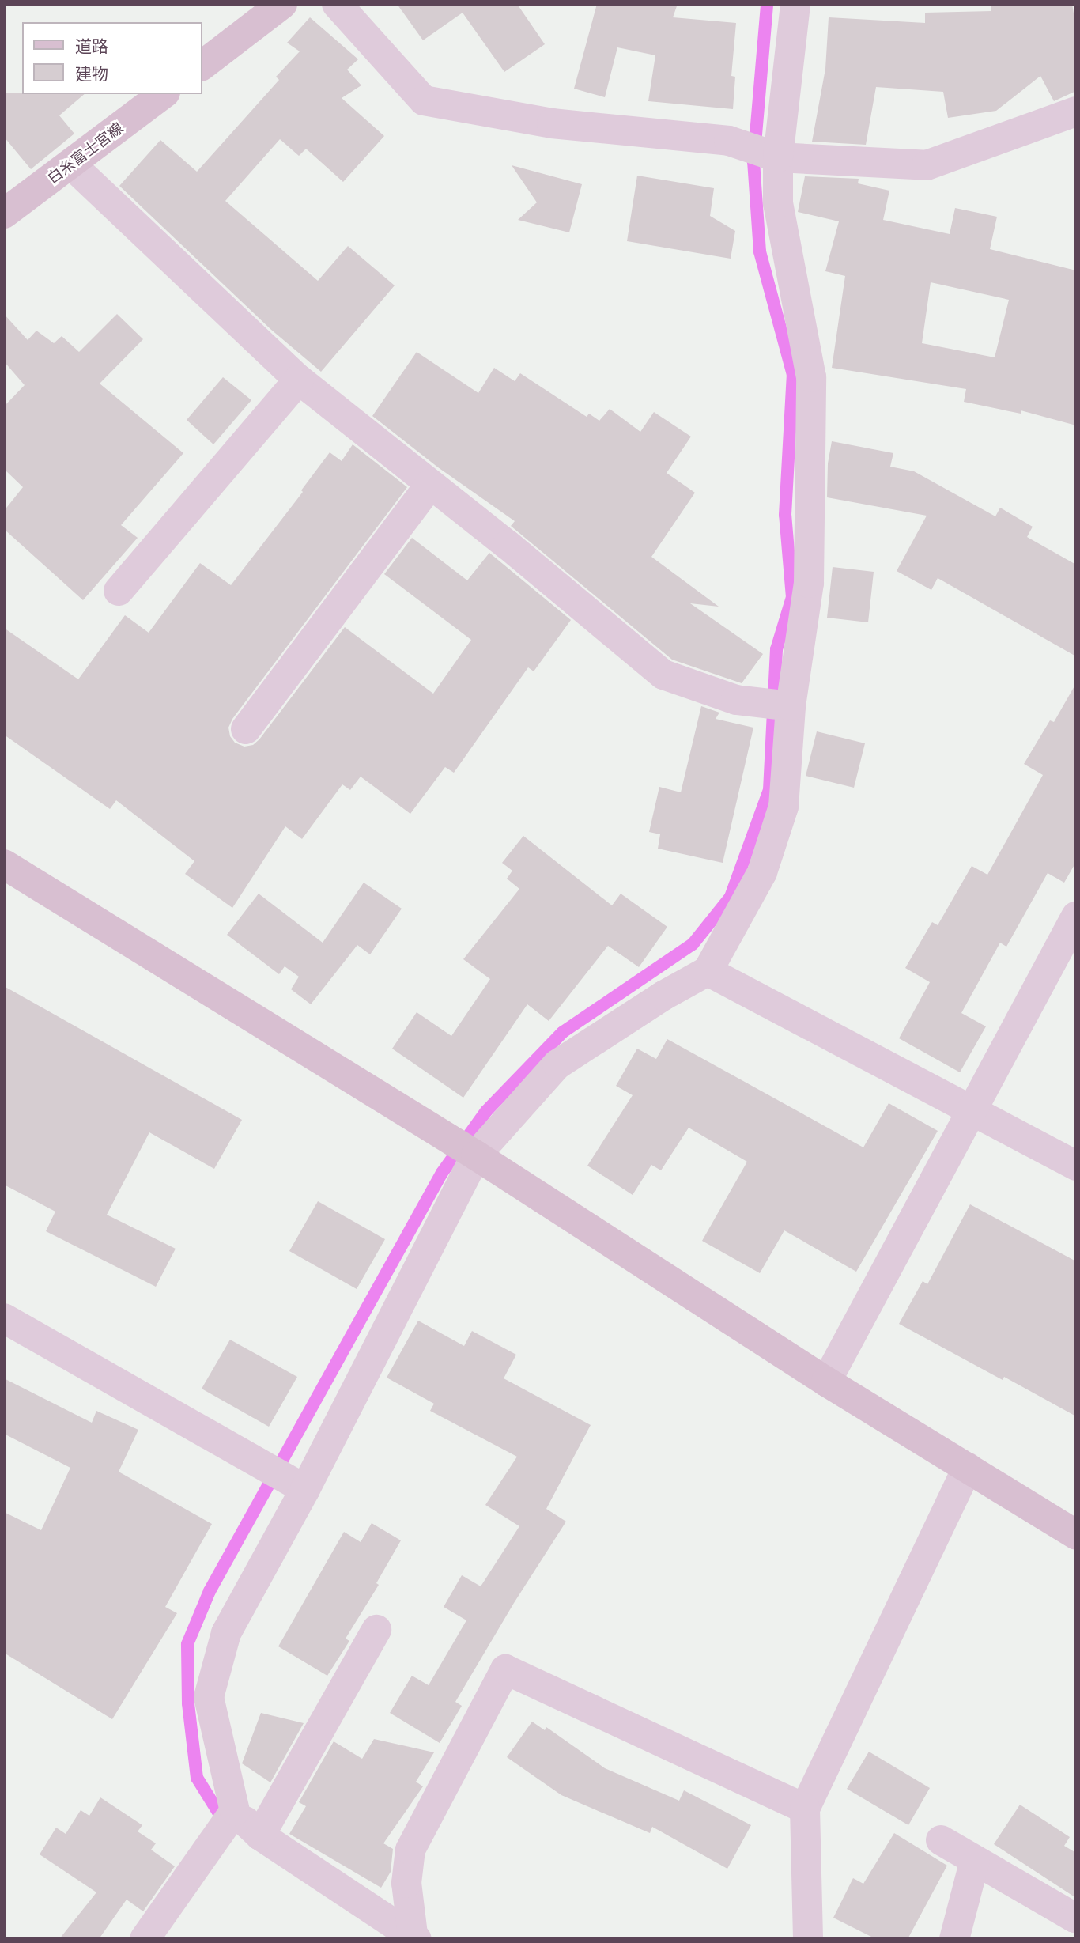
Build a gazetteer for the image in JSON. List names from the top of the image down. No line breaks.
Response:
{"streets":{"street":["白糸富士宮線"]},"legend":["道路","建物"]}
